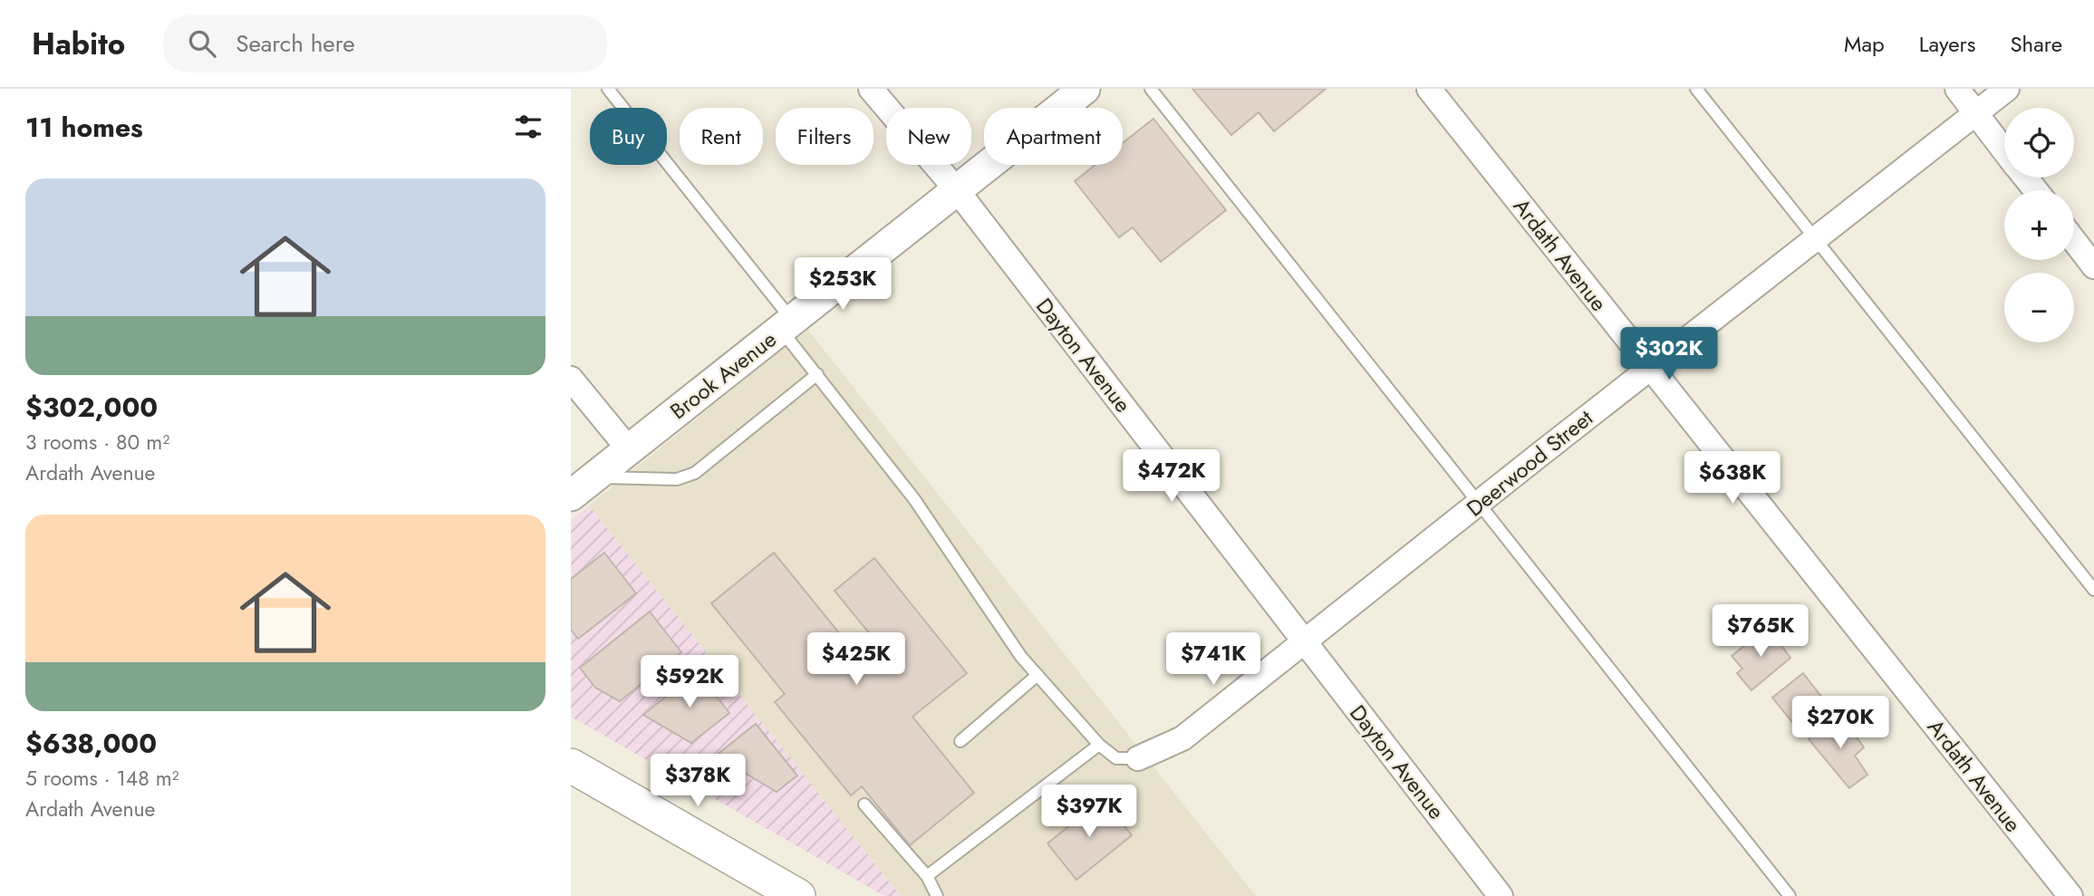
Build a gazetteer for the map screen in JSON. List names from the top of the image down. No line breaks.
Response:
{"streets":{"street":["Ardath Avenue","Dayton Avenue","Brook Avenue","Deerwood Street"]},"crossings":[["Ardath Avenue","Deerwood Street"],["Dayton Avenue","Brook Avenue"],["Dayton Avenue","Deerwood Street"]],"page":{"header":"Habito","search":"Search here","nav":["Map","Layers","Share"],"heading":"11 homes","map_buttons":["+","−"],"chip":["Buy","Rent","Filters","New","Apartment"],"list":[{"name":"$302,000","note":"3 rooms · 80 m² · Ardath Avenue"},{"name":"$638,000","note":"5 rooms · 148 m² · Ardath Avenue"}],"price":["$253K","$302K","$472K","$638K","$765K","$425K","$741K","$592K","$270K","$378K","$397K"]}}
